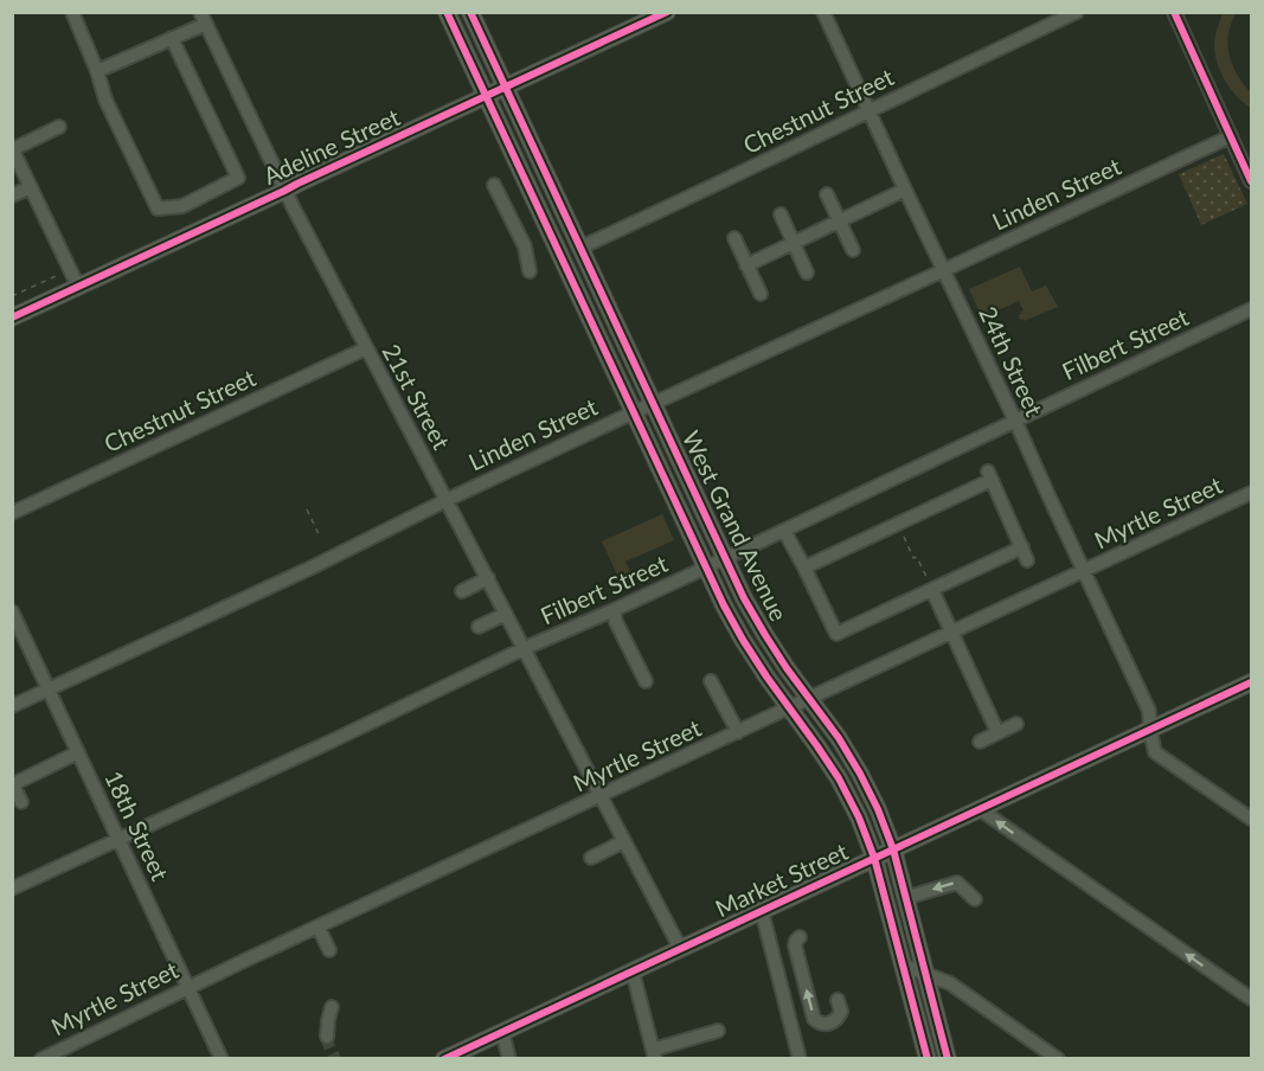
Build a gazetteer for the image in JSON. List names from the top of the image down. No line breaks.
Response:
{"streets":{"main road":["Adeline Street","West Grand Avenue","Market Street"],"street":["Chestnut Street","Linden Street","Filbert Street","24th Street","21st Street","Myrtle Street","18th Street"]},"crossings":[["Chestnut Street","24th Street"],["Chestnut Street","21st Street"],["Chestnut Street","West Grand Avenue"],["Adeline Street","21st Street"],["Adeline Street","West Grand Avenue"],["Linden Street","24th Street"],["Linden Street","21st Street"],["Linden Street","West Grand Avenue"],["Linden Street","18th Street"],["Filbert Street","24th Street"],["Filbert Street","21st Street"],["Filbert Street","West Grand Avenue"],["Filbert Street","18th Street"],["24th Street","Myrtle Street"],["24th Street","Market Street"],["21st Street","Myrtle Street"],["21st Street","Market Street"],["Myrtle Street","West Grand Avenue"],["Myrtle Street","18th Street"],["West Grand Avenue","Market Street"]]}
